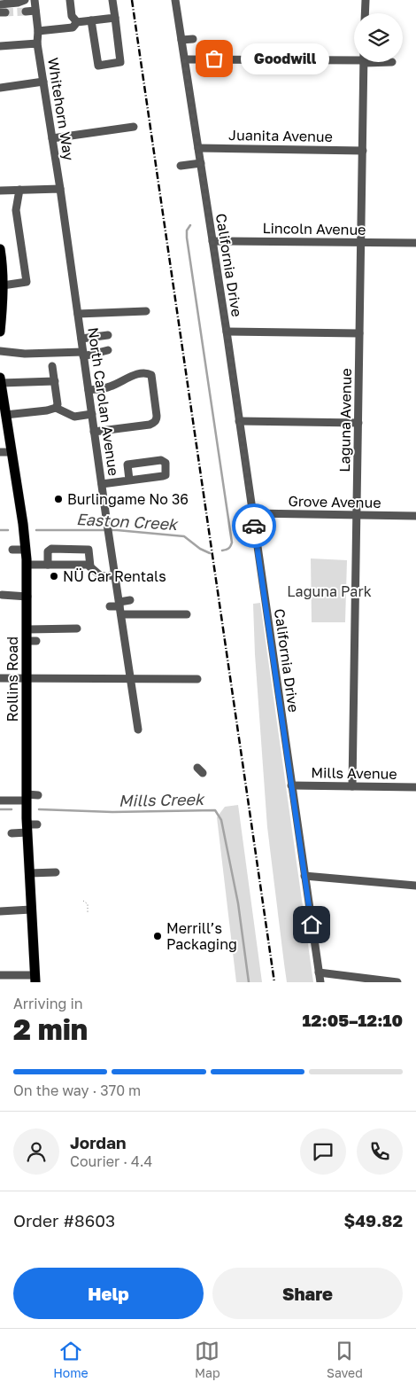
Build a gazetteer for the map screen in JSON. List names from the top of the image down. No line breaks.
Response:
{"streets":{"main road":["Rollins Road"],"street":["Whitehorn Way","Juanita Avenue","Lincoln Avenue","California Drive","North Carolan Avenue","Laguna Avenue","Grove Avenue","Mills Avenue"]},"crossings":[["Whitehorn Way","North Carolan Avenue"],["Juanita Avenue","California Drive"],["Juanita Avenue","Laguna Avenue"],["Lincoln Avenue","California Drive"],["Lincoln Avenue","Laguna Avenue"],["California Drive","Grove Avenue"],["California Drive","Mills Avenue"],["Laguna Avenue","Grove Avenue"],["Laguna Avenue","Mills Avenue"]],"water":["Easton Creek","Mills Creek"],"parks":["Laguna Park"],"places":["Goodwill","Burlingame No 36","NÜ Car Rentals","Merrill’s Packaging"],"page":{"bubble":"Goodwill","heading":["2 min","Arriving in","12:05–12:10"],"panel":["Jordan","Courier · 4.4","Order #8603","$49.82"],"bar":"On the way · 370 m","buttons":["Help","Share"],"tabs":["Home","Map","Saved"]}}
